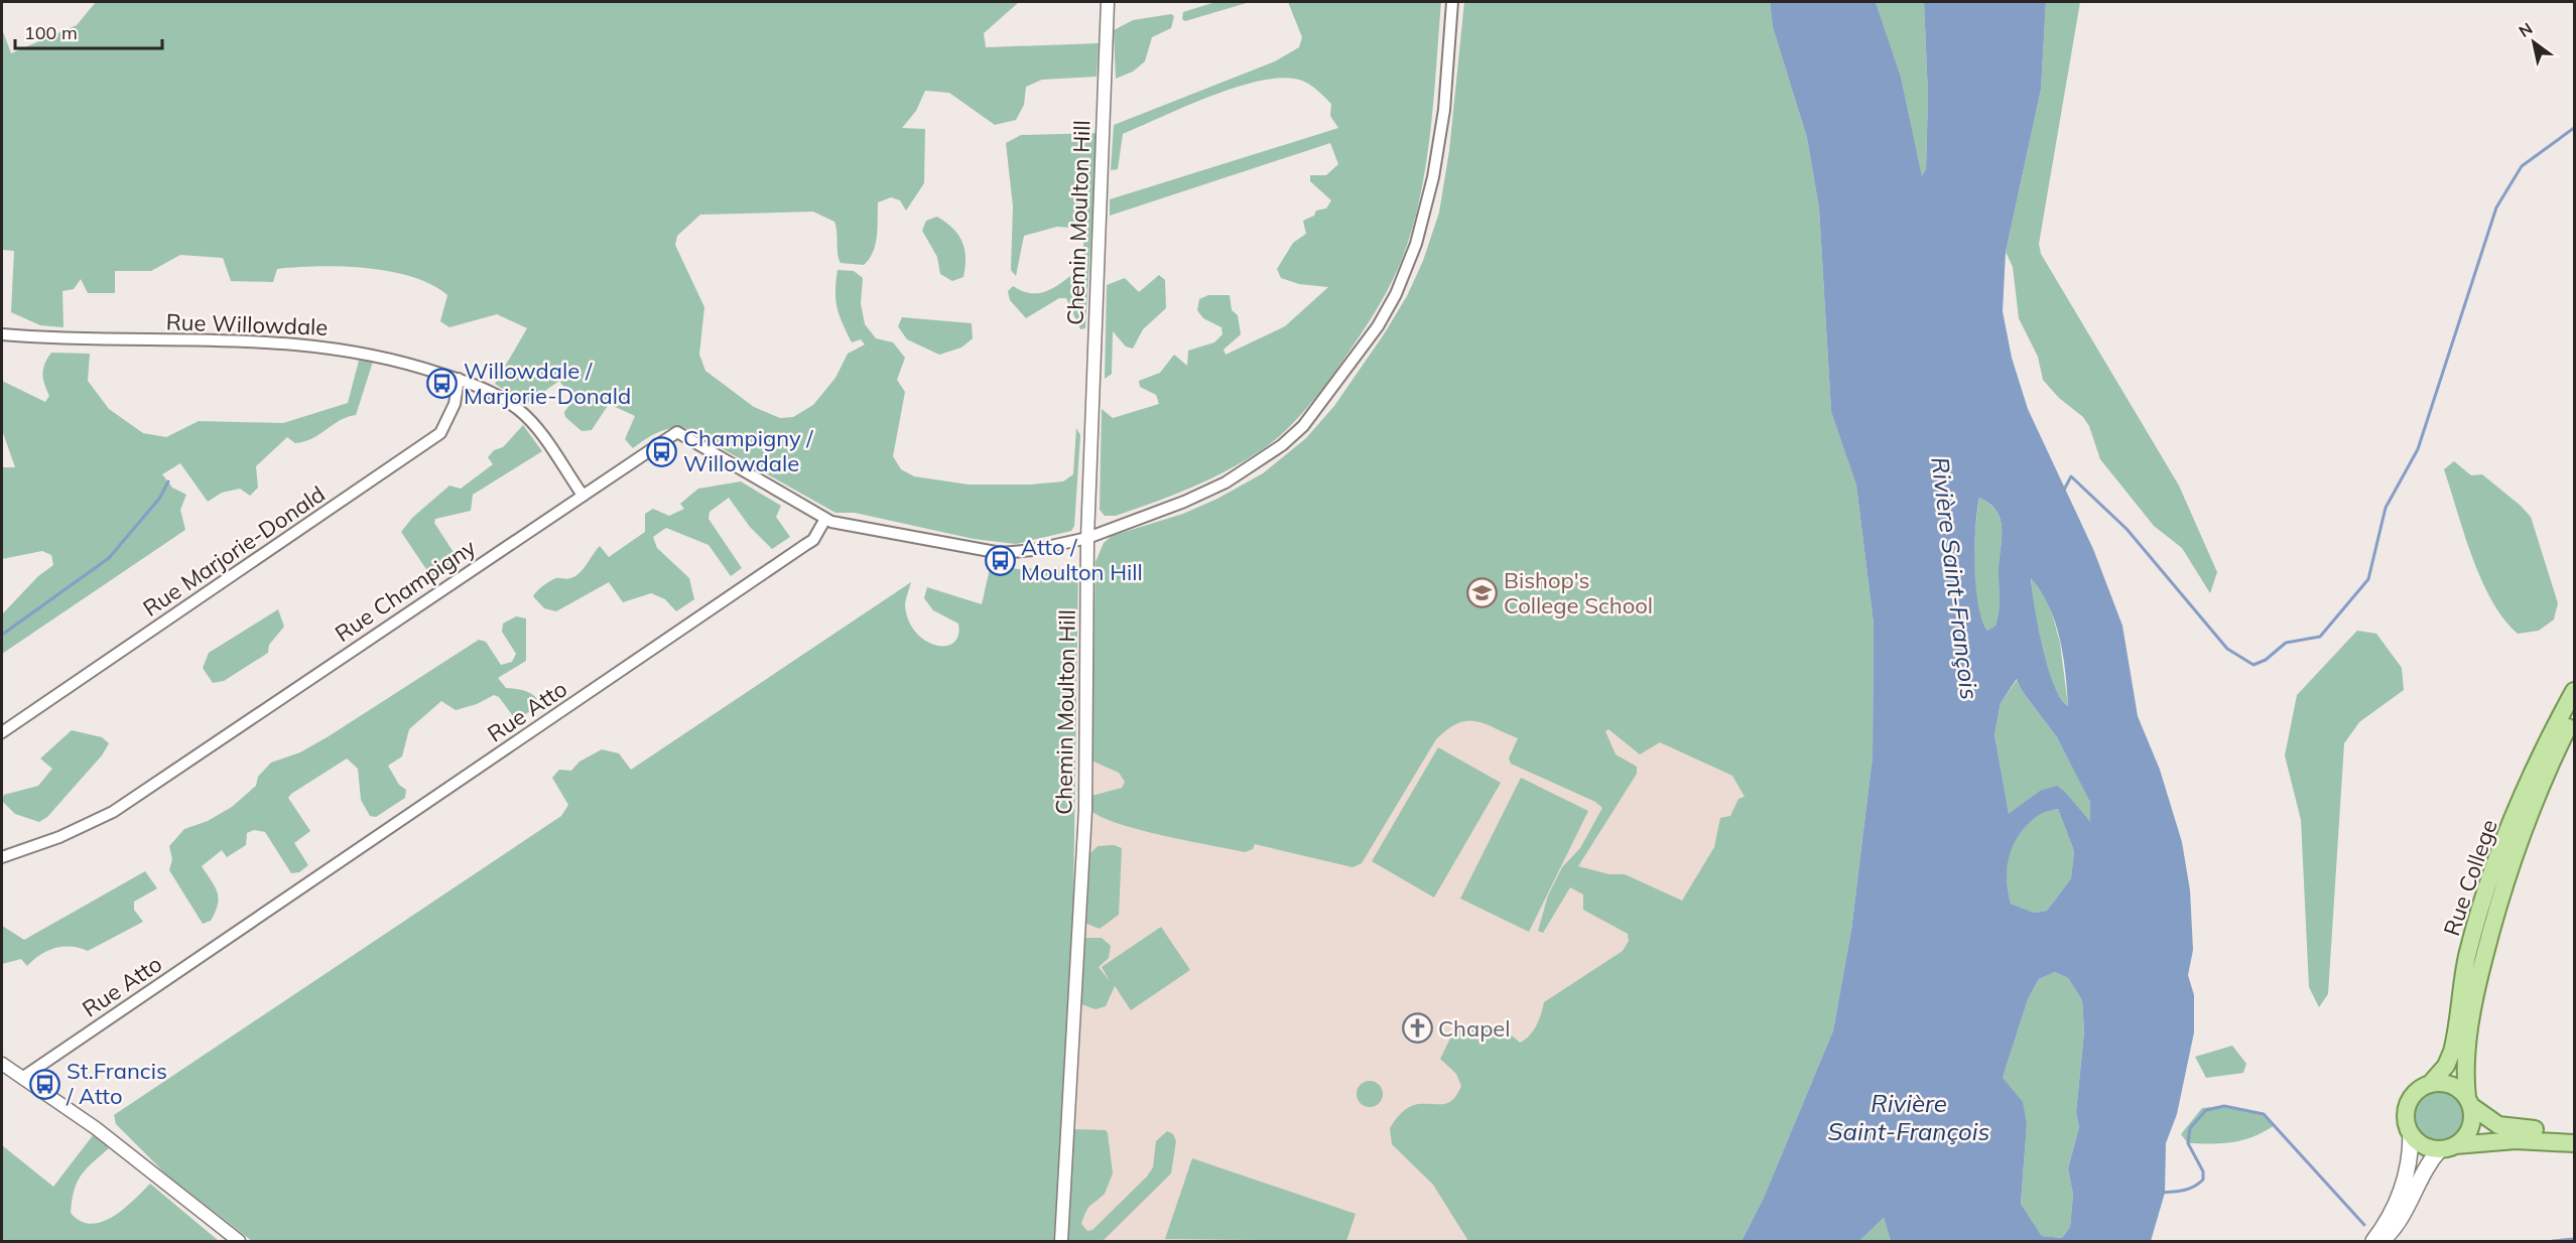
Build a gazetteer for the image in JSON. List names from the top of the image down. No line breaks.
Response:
{"streets":{"main road":["Rue College"],"street":["Chemin Moulton Hill","Rue Willowdale","Rue Marjorie-Donald","Rue Champigny","Rue Atto"]},"crossings":[["Rue Willowdale","Rue Marjorie-Donald"],["Rue Willowdale","Rue Champigny"],["Rue Champigny","Rue Atto"]],"water":["Rivière Saint-François"],"places":{"bus stop":["Willowdale / Marjorie-Donald","Champigny / Willowdale","Atto / Moulton Hill","St.Francis / Atto"],"school or university":["Bishop's College School"],"church":["Chapel"]},"scale_bar":"100 m","north":"top left"}
